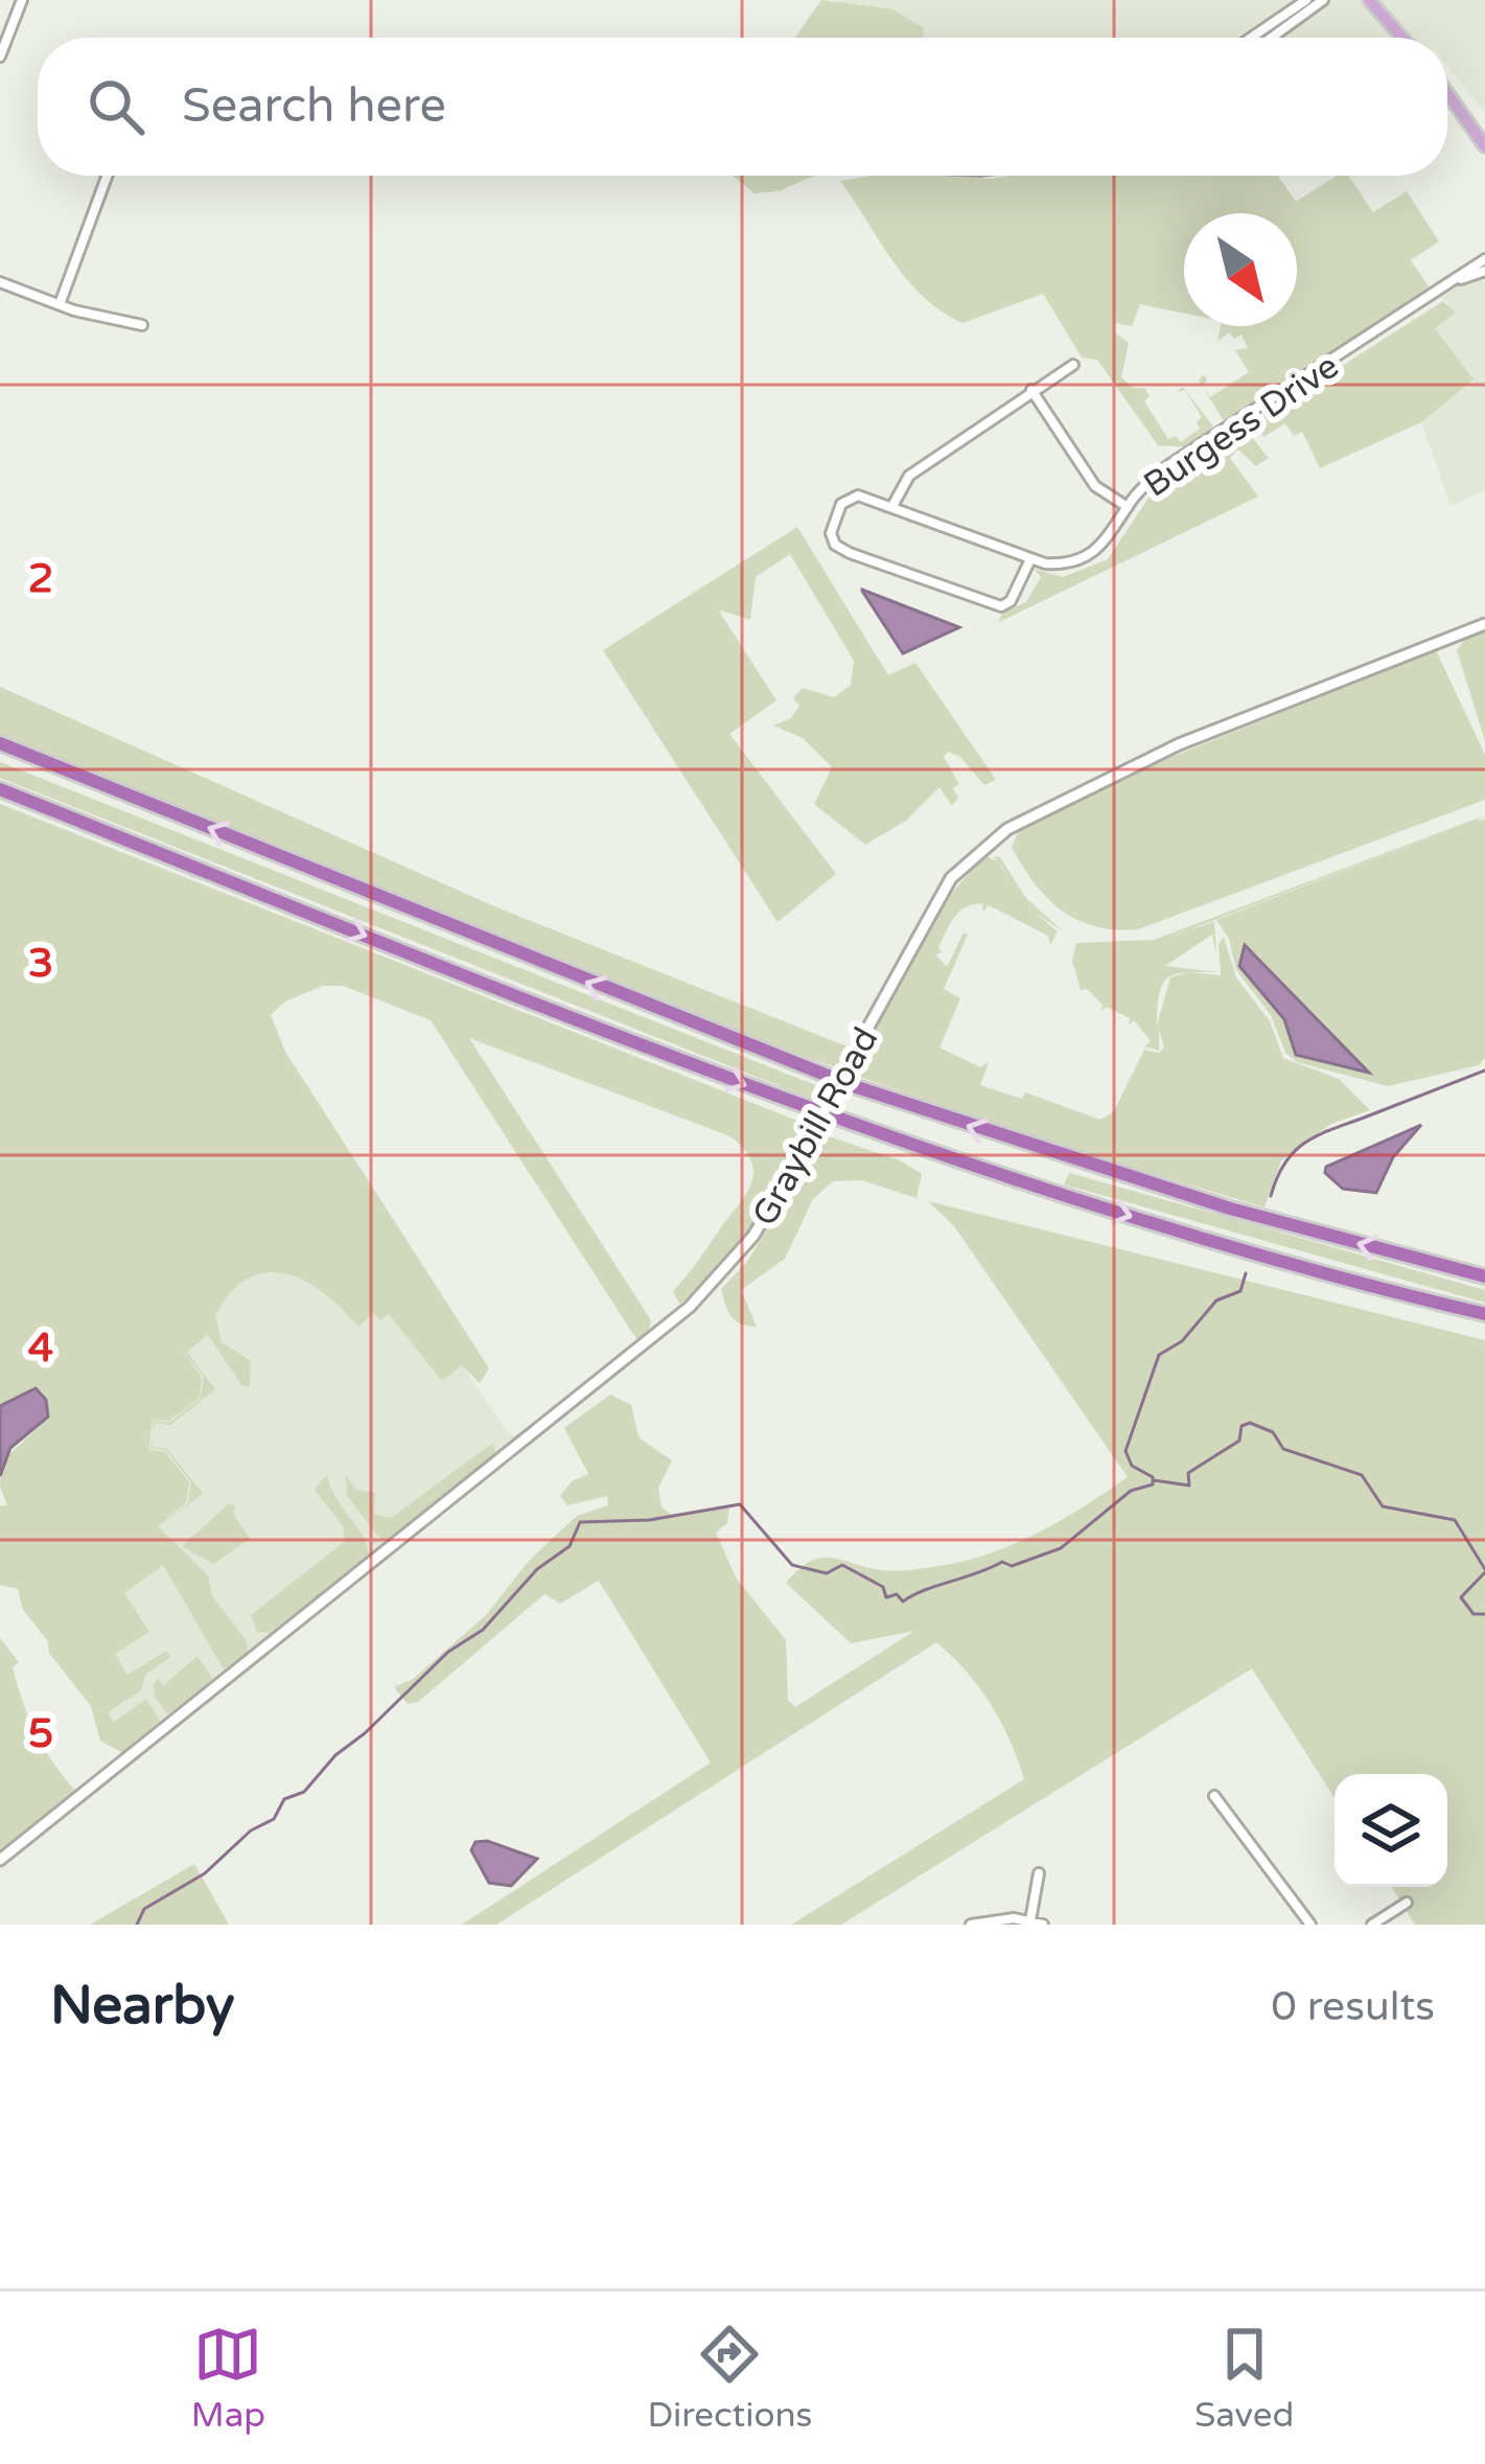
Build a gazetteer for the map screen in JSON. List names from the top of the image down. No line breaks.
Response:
{"streets":{"street":["Burgess Drive","Graybill Road"]},"north":"bottom right","page":{"search":"Search here","heading":["Nearby","0 results"],"nav":["Map","Directions","Saved"]},"grid":{"rows":["2","3","4","5"]}}
